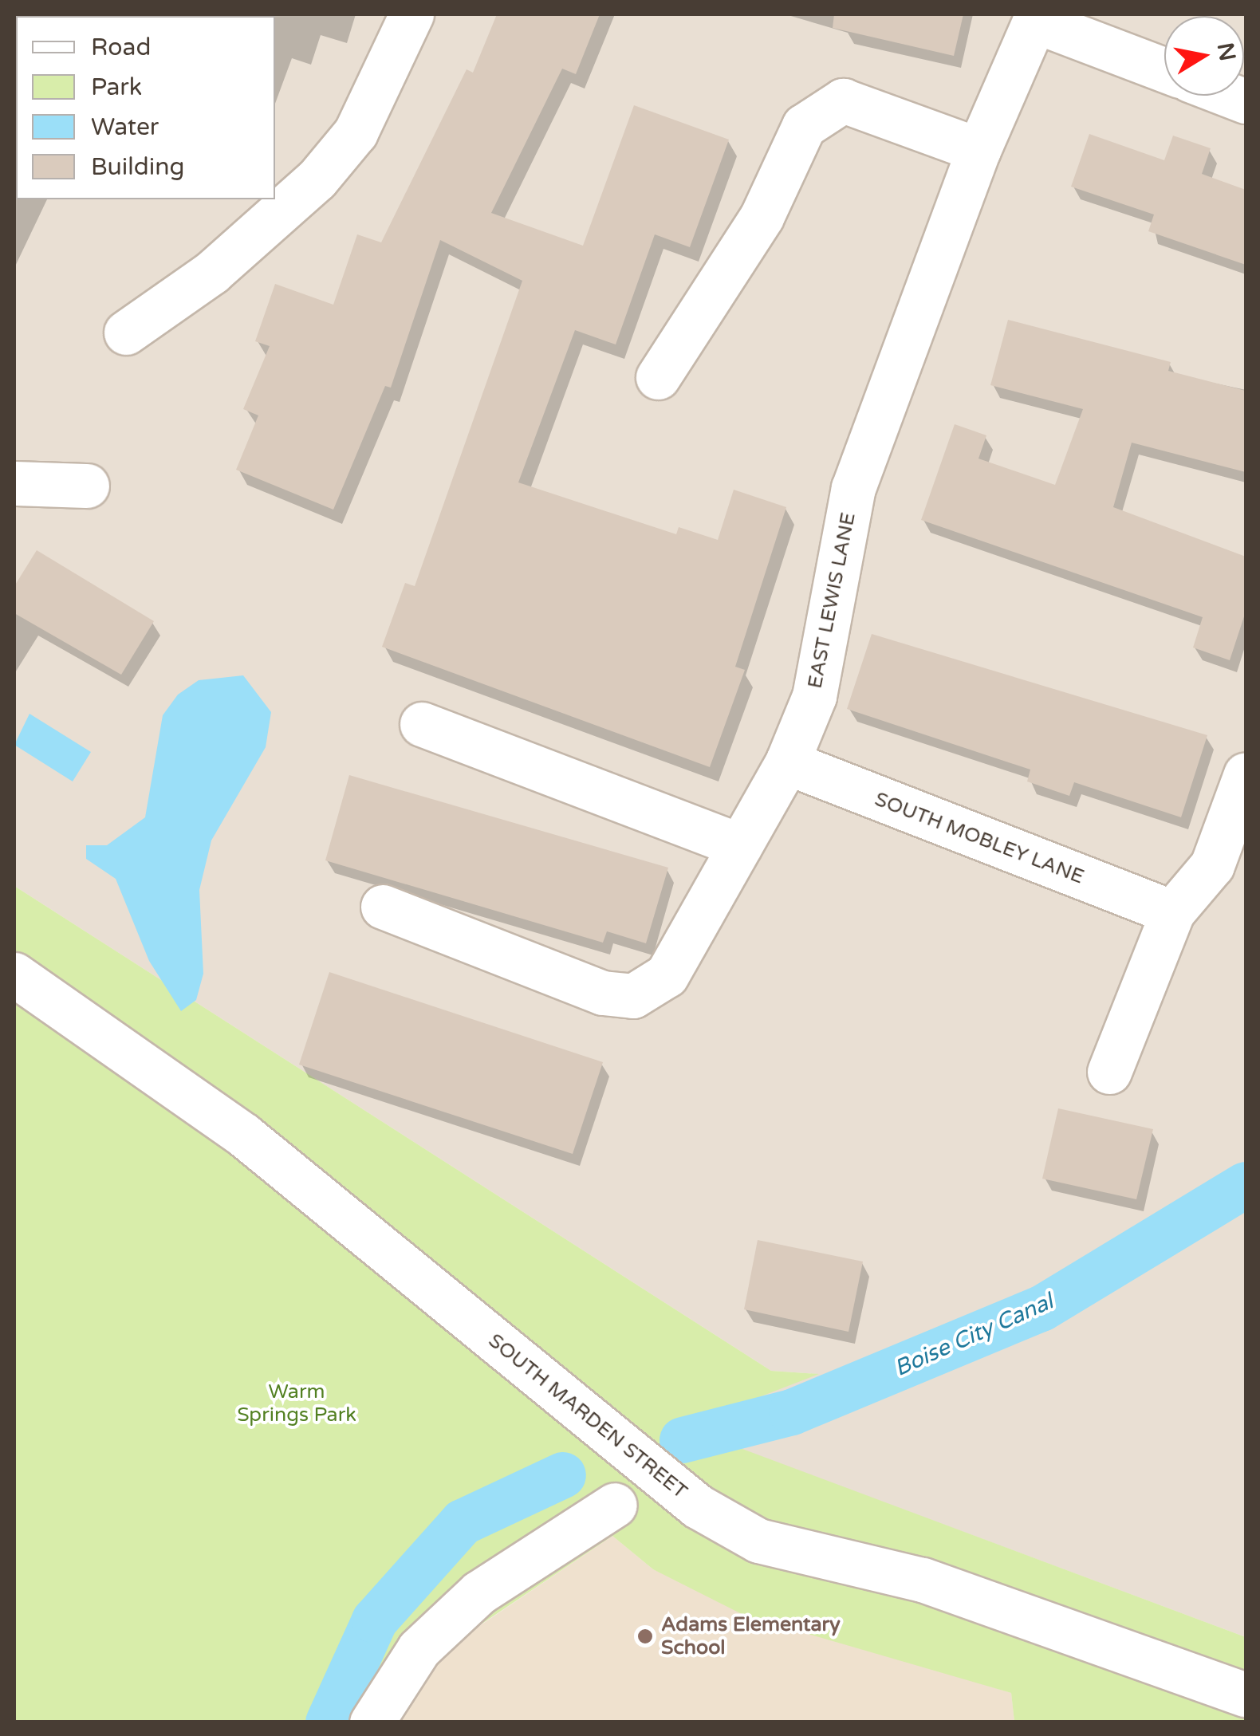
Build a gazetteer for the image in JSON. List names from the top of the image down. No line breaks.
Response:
{"streets":{"street":["EAST LEWIS LANE","SOUTH MOBLEY LANE","SOUTH MARDEN STREET"]},"crossings":[["EAST LEWIS LANE","SOUTH MOBLEY LANE"]],"water":["Boise City Canal"],"parks":["Warm Springs Park"],"places":["Adams Elementary School"],"legend":["Road","Park","Water","Building"],"north":"right"}
